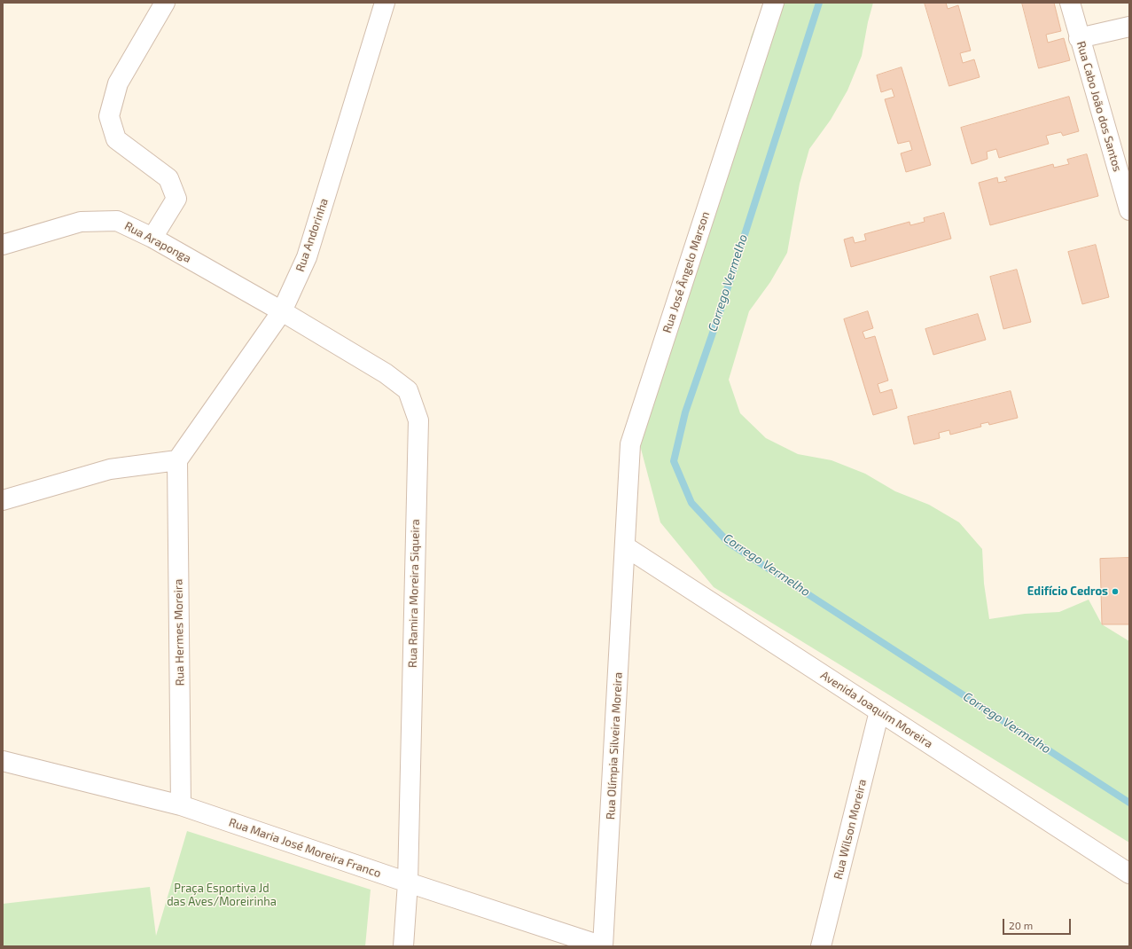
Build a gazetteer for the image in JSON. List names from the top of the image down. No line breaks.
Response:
{"streets":{"street":["Rua Cabo João dos Santos","Rua Andorinha","Rua Araponga","Rua José Ângelo Marson","Rua Ramira Moreira Siqueira","Rua Hermes Moreira","Avenida Joaquim Moreira","Rua Olímpia Silveira Moreira","Rua Wilson Moreira","Rua Maria José Moreira Franco"]},"crossings":[["Rua Andorinha","Rua Araponga"],["Rua Andorinha","Rua Ramira Moreira Siqueira"],["Rua Andorinha","Rua Hermes Moreira"],["Rua Araponga","Rua Ramira Moreira Siqueira"],["Rua José Ângelo Marson","Avenida Joaquim Moreira"],["Rua José Ângelo Marson","Rua Olímpia Silveira Moreira"],["Rua Ramira Moreira Siqueira","Rua Maria José Moreira Franco"],["Rua Hermes Moreira","Rua Maria José Moreira Franco"],["Avenida Joaquim Moreira","Rua Olímpia Silveira Moreira"],["Avenida Joaquim Moreira","Rua Wilson Moreira"],["Rua Olímpia Silveira Moreira","Rua Maria José Moreira Franco"]],"water":["Corrego Vermelho"],"parks":["Praça Esportiva Jd das Aves/Moreirinha"],"places":["Edifício Cedros"],"scale_bar":"20 m"}
